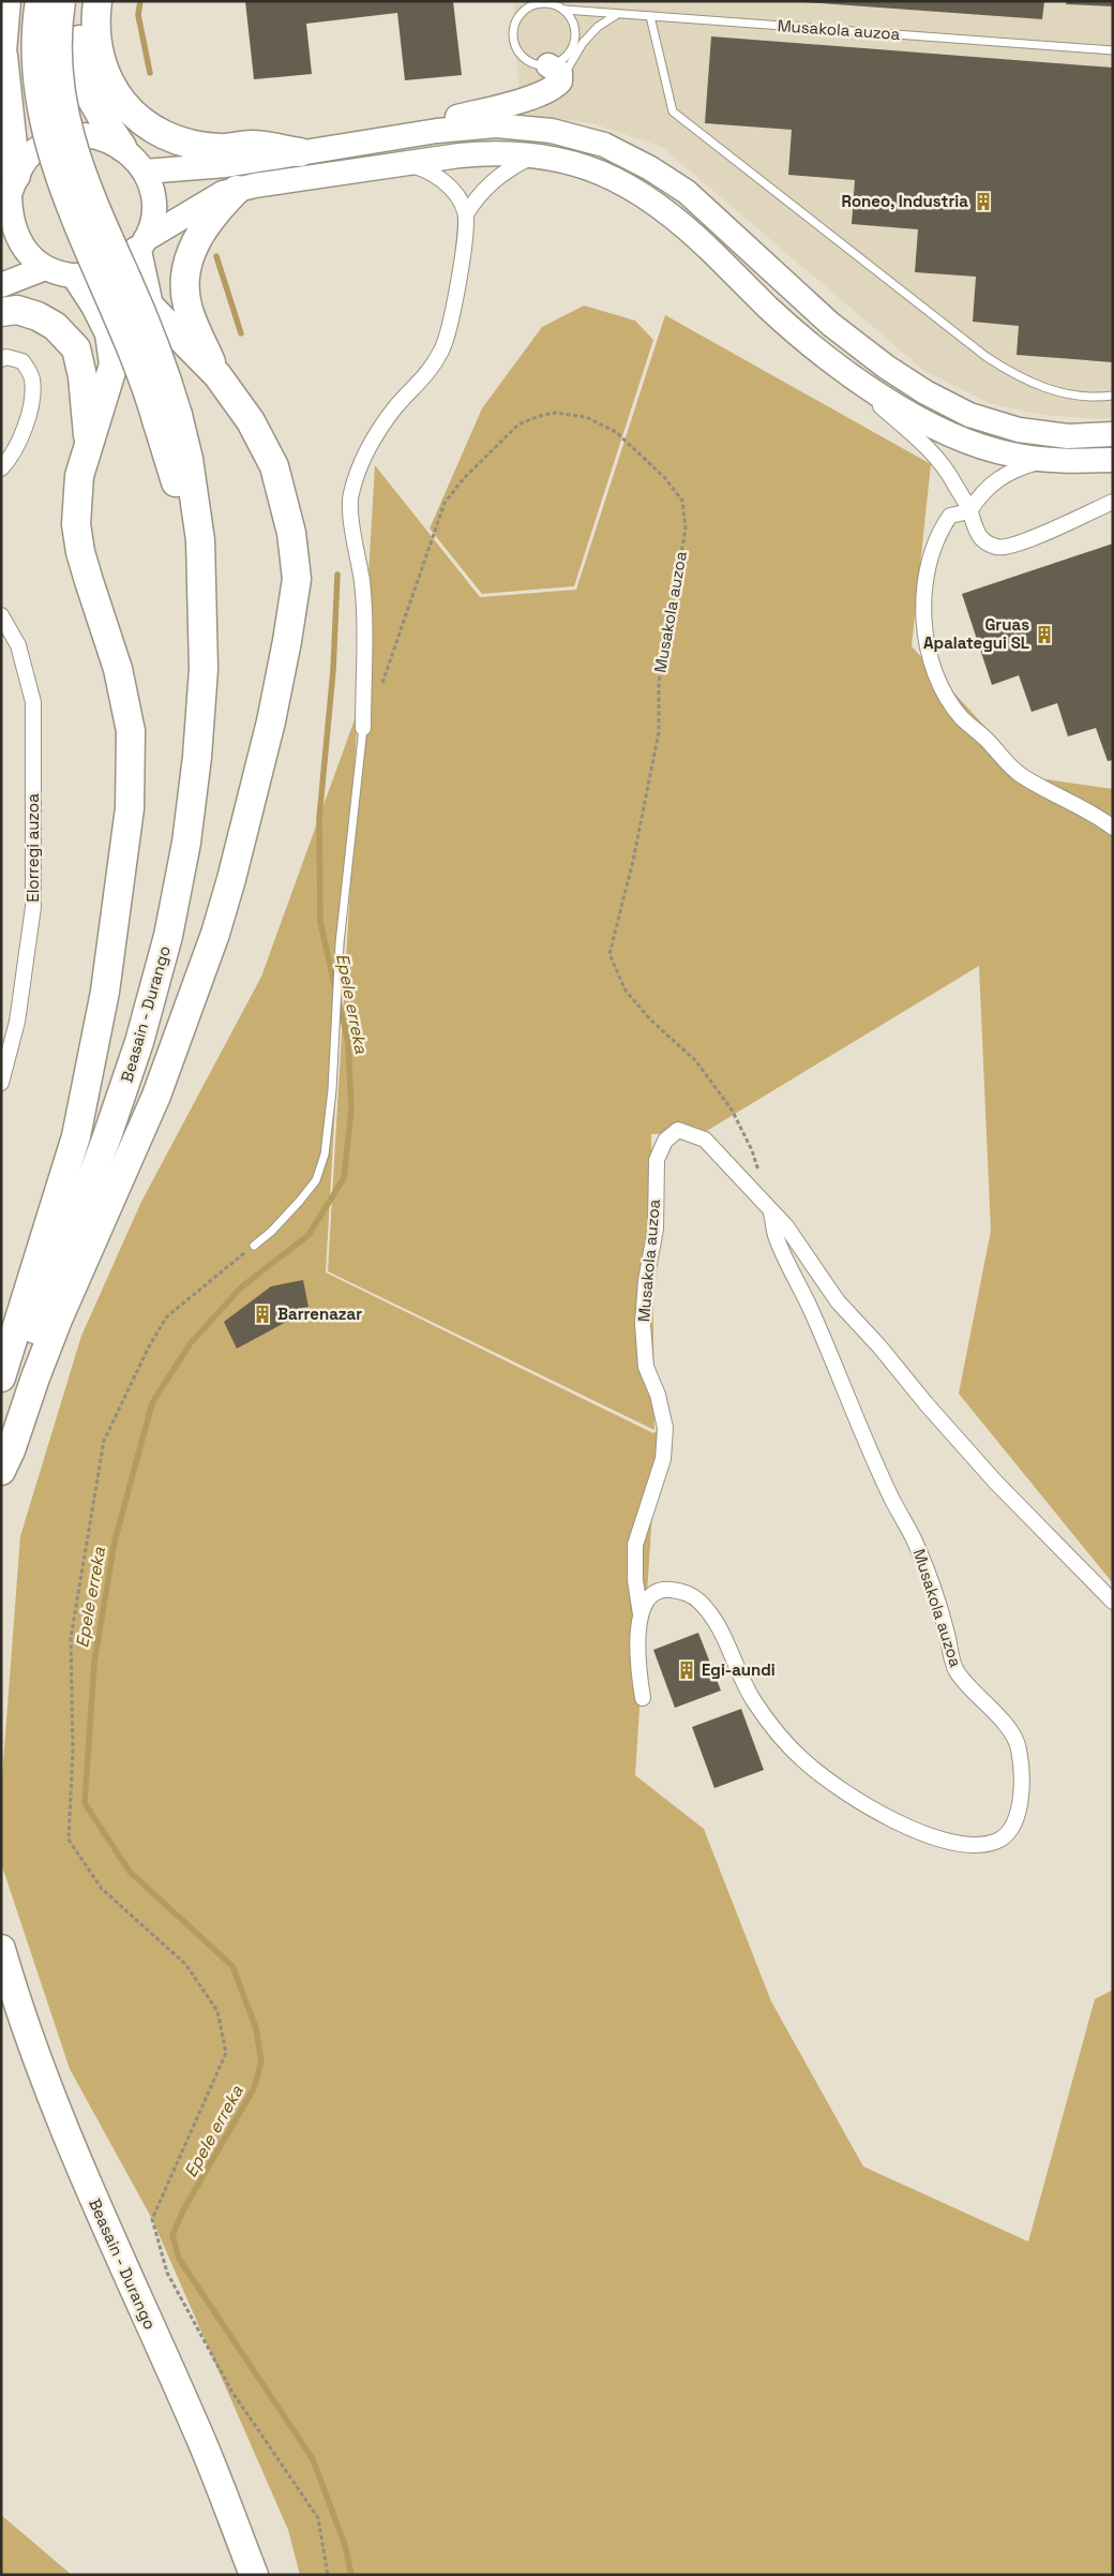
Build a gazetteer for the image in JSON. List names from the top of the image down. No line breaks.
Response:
{"streets":{"highway":["Beasain - Durango"],"street":["Musakola auzoa","Elorregi auzoa"]},"water":["Epele erreka"],"places":{"building":["Roneo, Industria","Gruas Apalategui SL","Barrenazar","Egi-aundi"]}}
